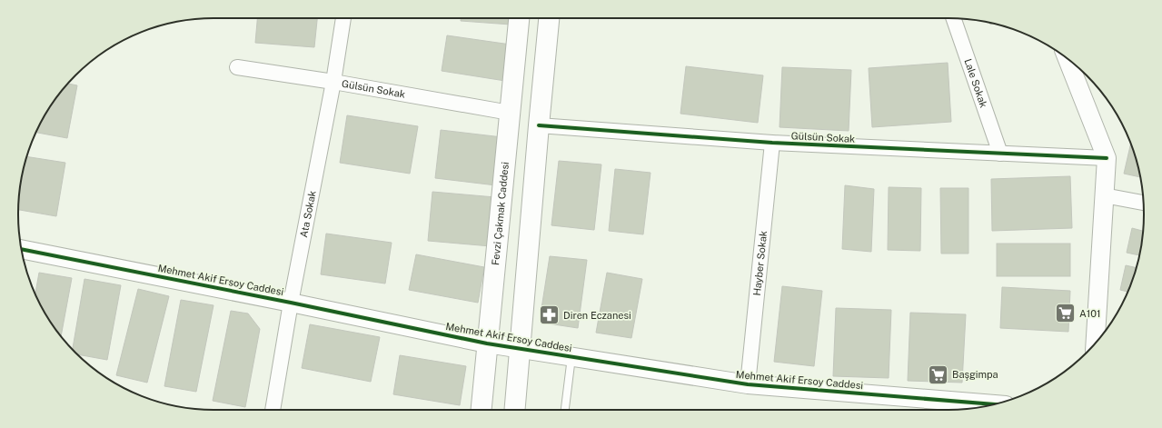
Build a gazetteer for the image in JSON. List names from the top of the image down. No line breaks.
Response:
{"streets":{"main road":["Fevzi Çakmak Caddesi"],"street":["Lale Sokak","Gülsün Sokak","Ata Sokak","Hayber Sokak","Mehmet Akif Ersoy Caddesi"]},"crossings":[["Lale Sokak","Gülsün Sokak"],["Gülsün Sokak","Ata Sokak"],["Gülsün Sokak","Fevzi Çakmak Caddesi"],["Gülsün Sokak","Hayber Sokak"],["Ata Sokak","Mehmet Akif Ersoy Caddesi"],["Fevzi Çakmak Caddesi","Mehmet Akif Ersoy Caddesi"],["Hayber Sokak","Mehmet Akif Ersoy Caddesi"]],"places":{"supermarket":["A101","Başgimpa"],"pharmacy":["Diren Eczanesi"]}}
